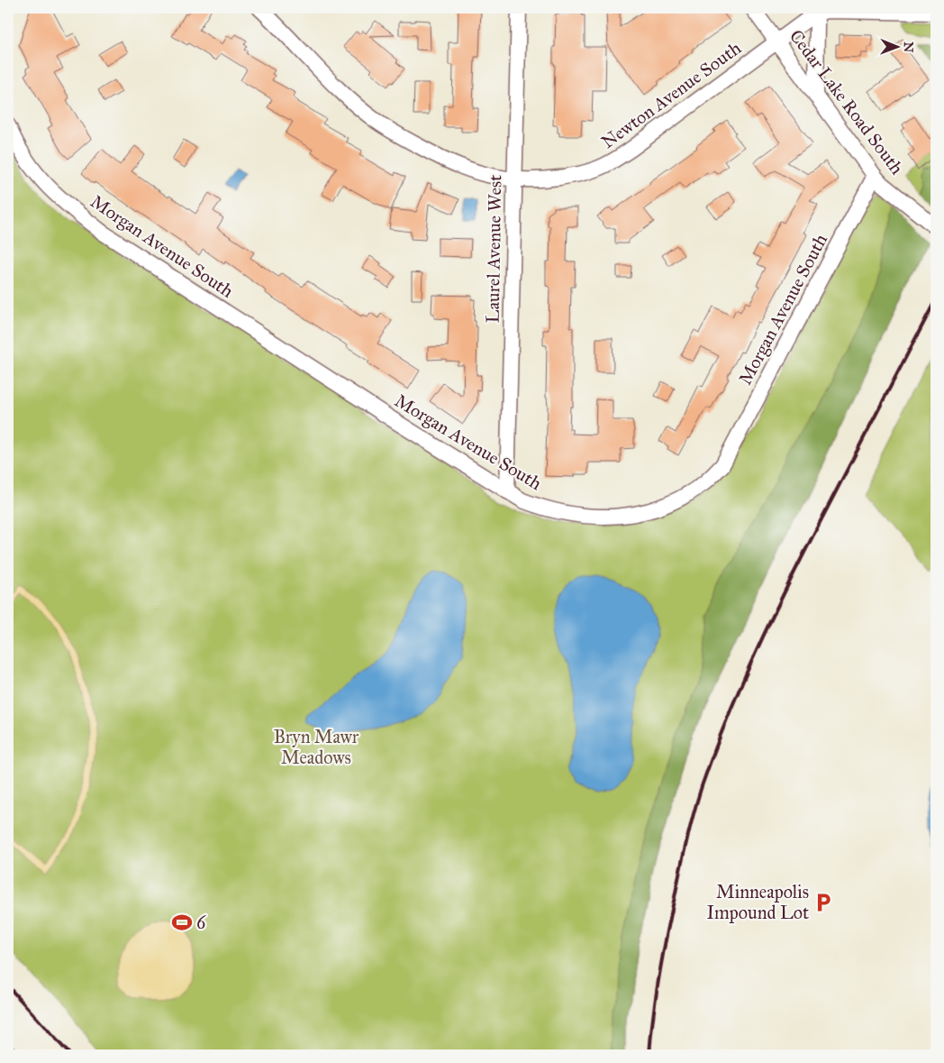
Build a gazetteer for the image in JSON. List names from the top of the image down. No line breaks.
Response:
{"streets":{"street":["Newton Avenue South","Cedar Lake Road South","Morgan Avenue South","Laurel Avenue West"]},"crossings":[["Newton Avenue South","Cedar Lake Road South"],["Newton Avenue South","Laurel Avenue West"],["Cedar Lake Road South","Morgan Avenue South"],["Morgan Avenue South","Laurel Avenue West"]],"parks":["Bryn Mawr Meadows"],"places":{"parking":["Minneapolis Impound Lot"],"sports":["6"]},"north":"right"}
